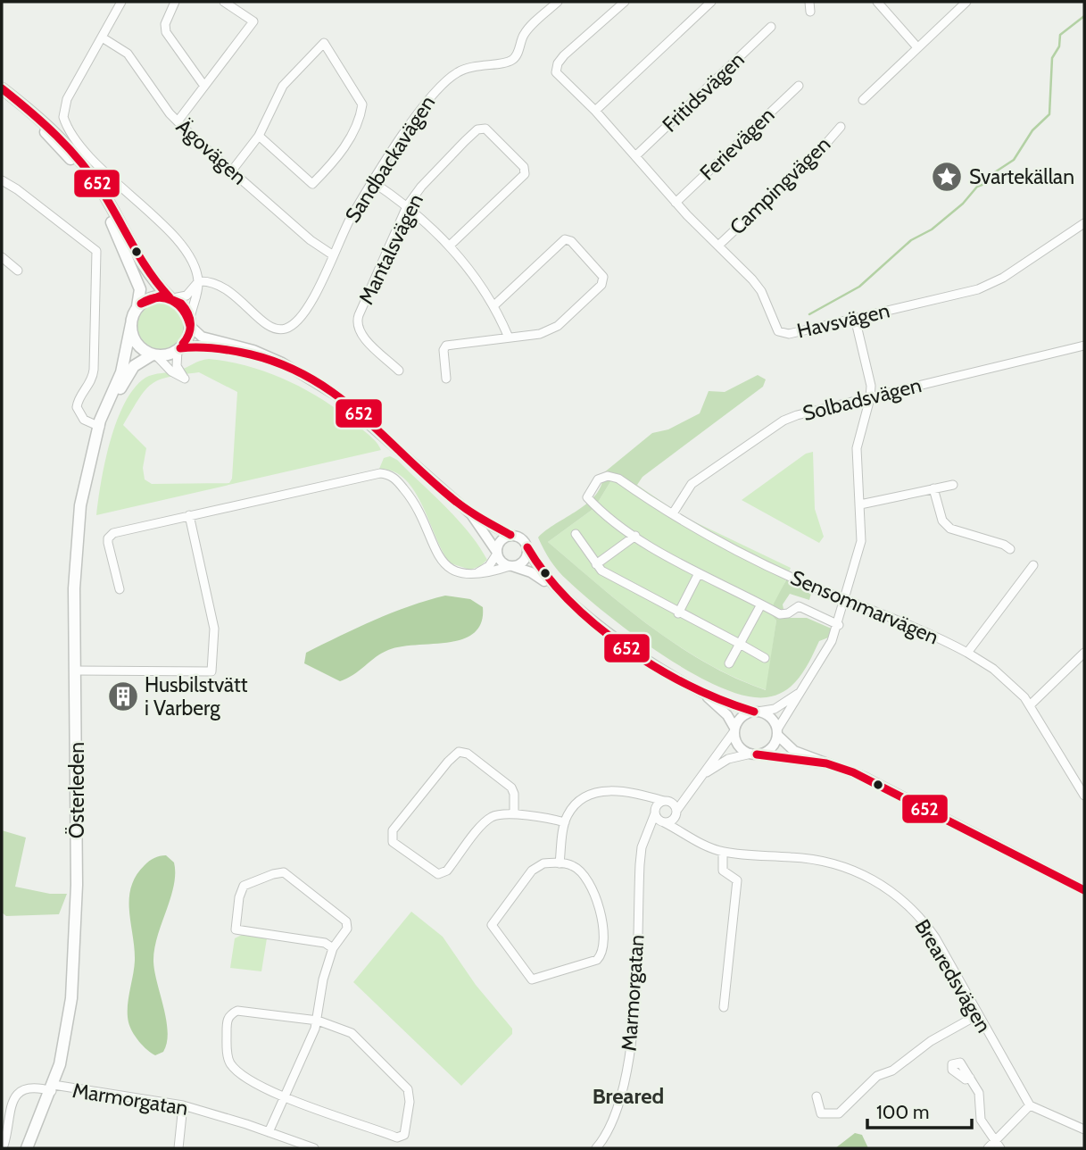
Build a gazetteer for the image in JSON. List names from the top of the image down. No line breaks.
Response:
{"streets":{"main road":["Österleden"],"street":["Fritidsvägen","Ferievägen","Ägovägen","Sandbackavägen","Campingvägen","Mantalsvägen","Havsvägen","Solbadsvägen","Sensommarvägen","Brearedsvägen","Marmorgatan"]},"crossings":[["Fritidsvägen","Havsvägen"],["Ferievägen","Havsvägen"],["Ägovägen","Sandbackavägen"],["Campingvägen","Havsvägen"],["Solbadsvägen","Sensommarvägen"],["Österleden","Marmorgatan"],["Brearedsvägen","Marmorgatan"]],"districts":["Breared"],"places":{"place":["Svartekällan"],"building":["Husbilstvätt i Varberg"]},"lines":["transit line 652"],"scale_bar":"100 m"}
